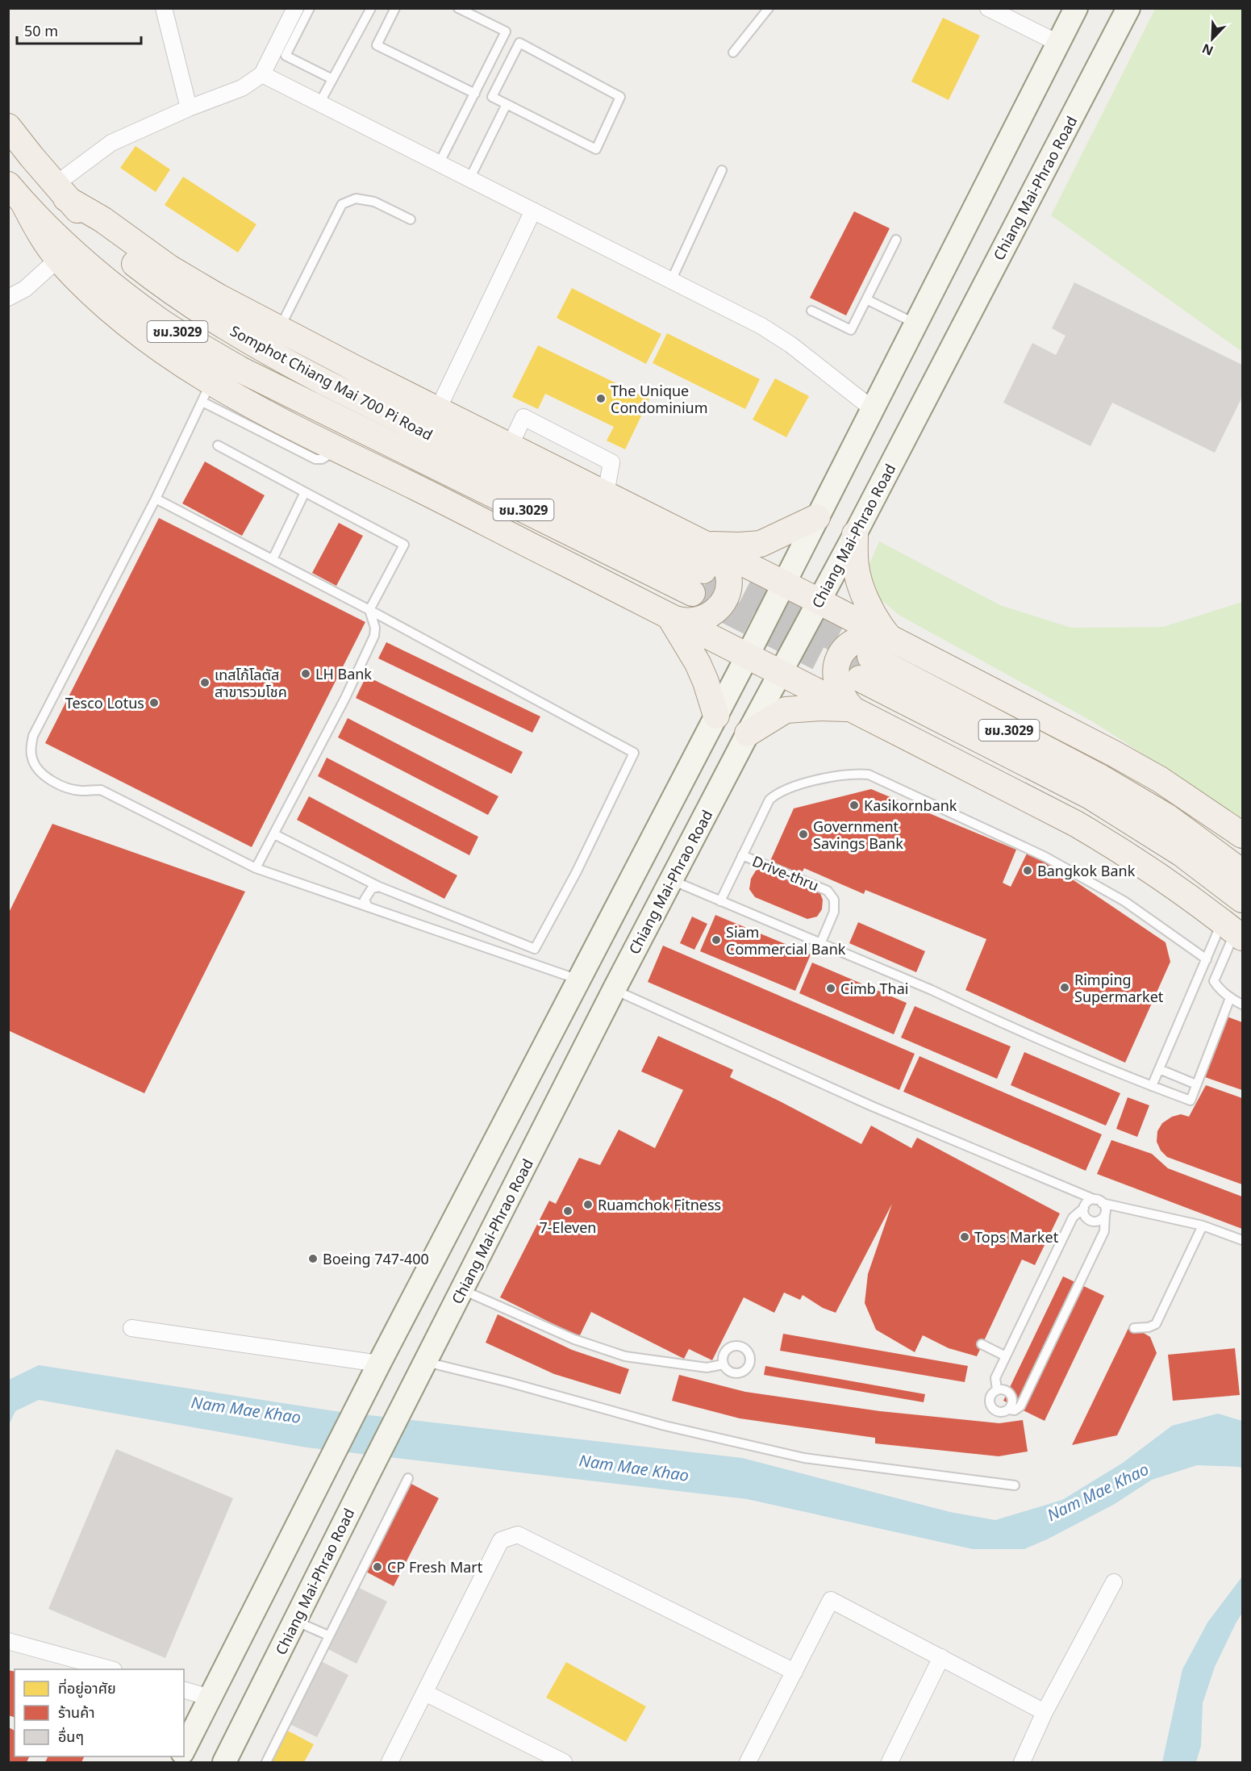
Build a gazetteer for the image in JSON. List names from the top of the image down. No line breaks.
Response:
{"streets":{"main road":["Chiang Mai-Phrao Road","ชม.3029","Somphot Chiang Mai 700 Pi Road"],"lane":["Drive-thru"]},"water":["Nam Mae Khao"],"places":["The Unique Condominium","LH Bank","เทสโก้โลตัส สาขารวมโชค","Tesco Lotus","Kasikornbank","Government Savings Bank","Bangkok Bank","Siam Commercial Bank","Rimping Supermarket","Cimb Thai","Ruamchok Fitness","7-Eleven","Tops Market","Boeing 747-400","CP Fresh Mart"],"legend":["ที่อยู่อาศัย","ร้านค้า","อื่นๆ"],"scale_bar":"50 m","north":"bottom left"}
